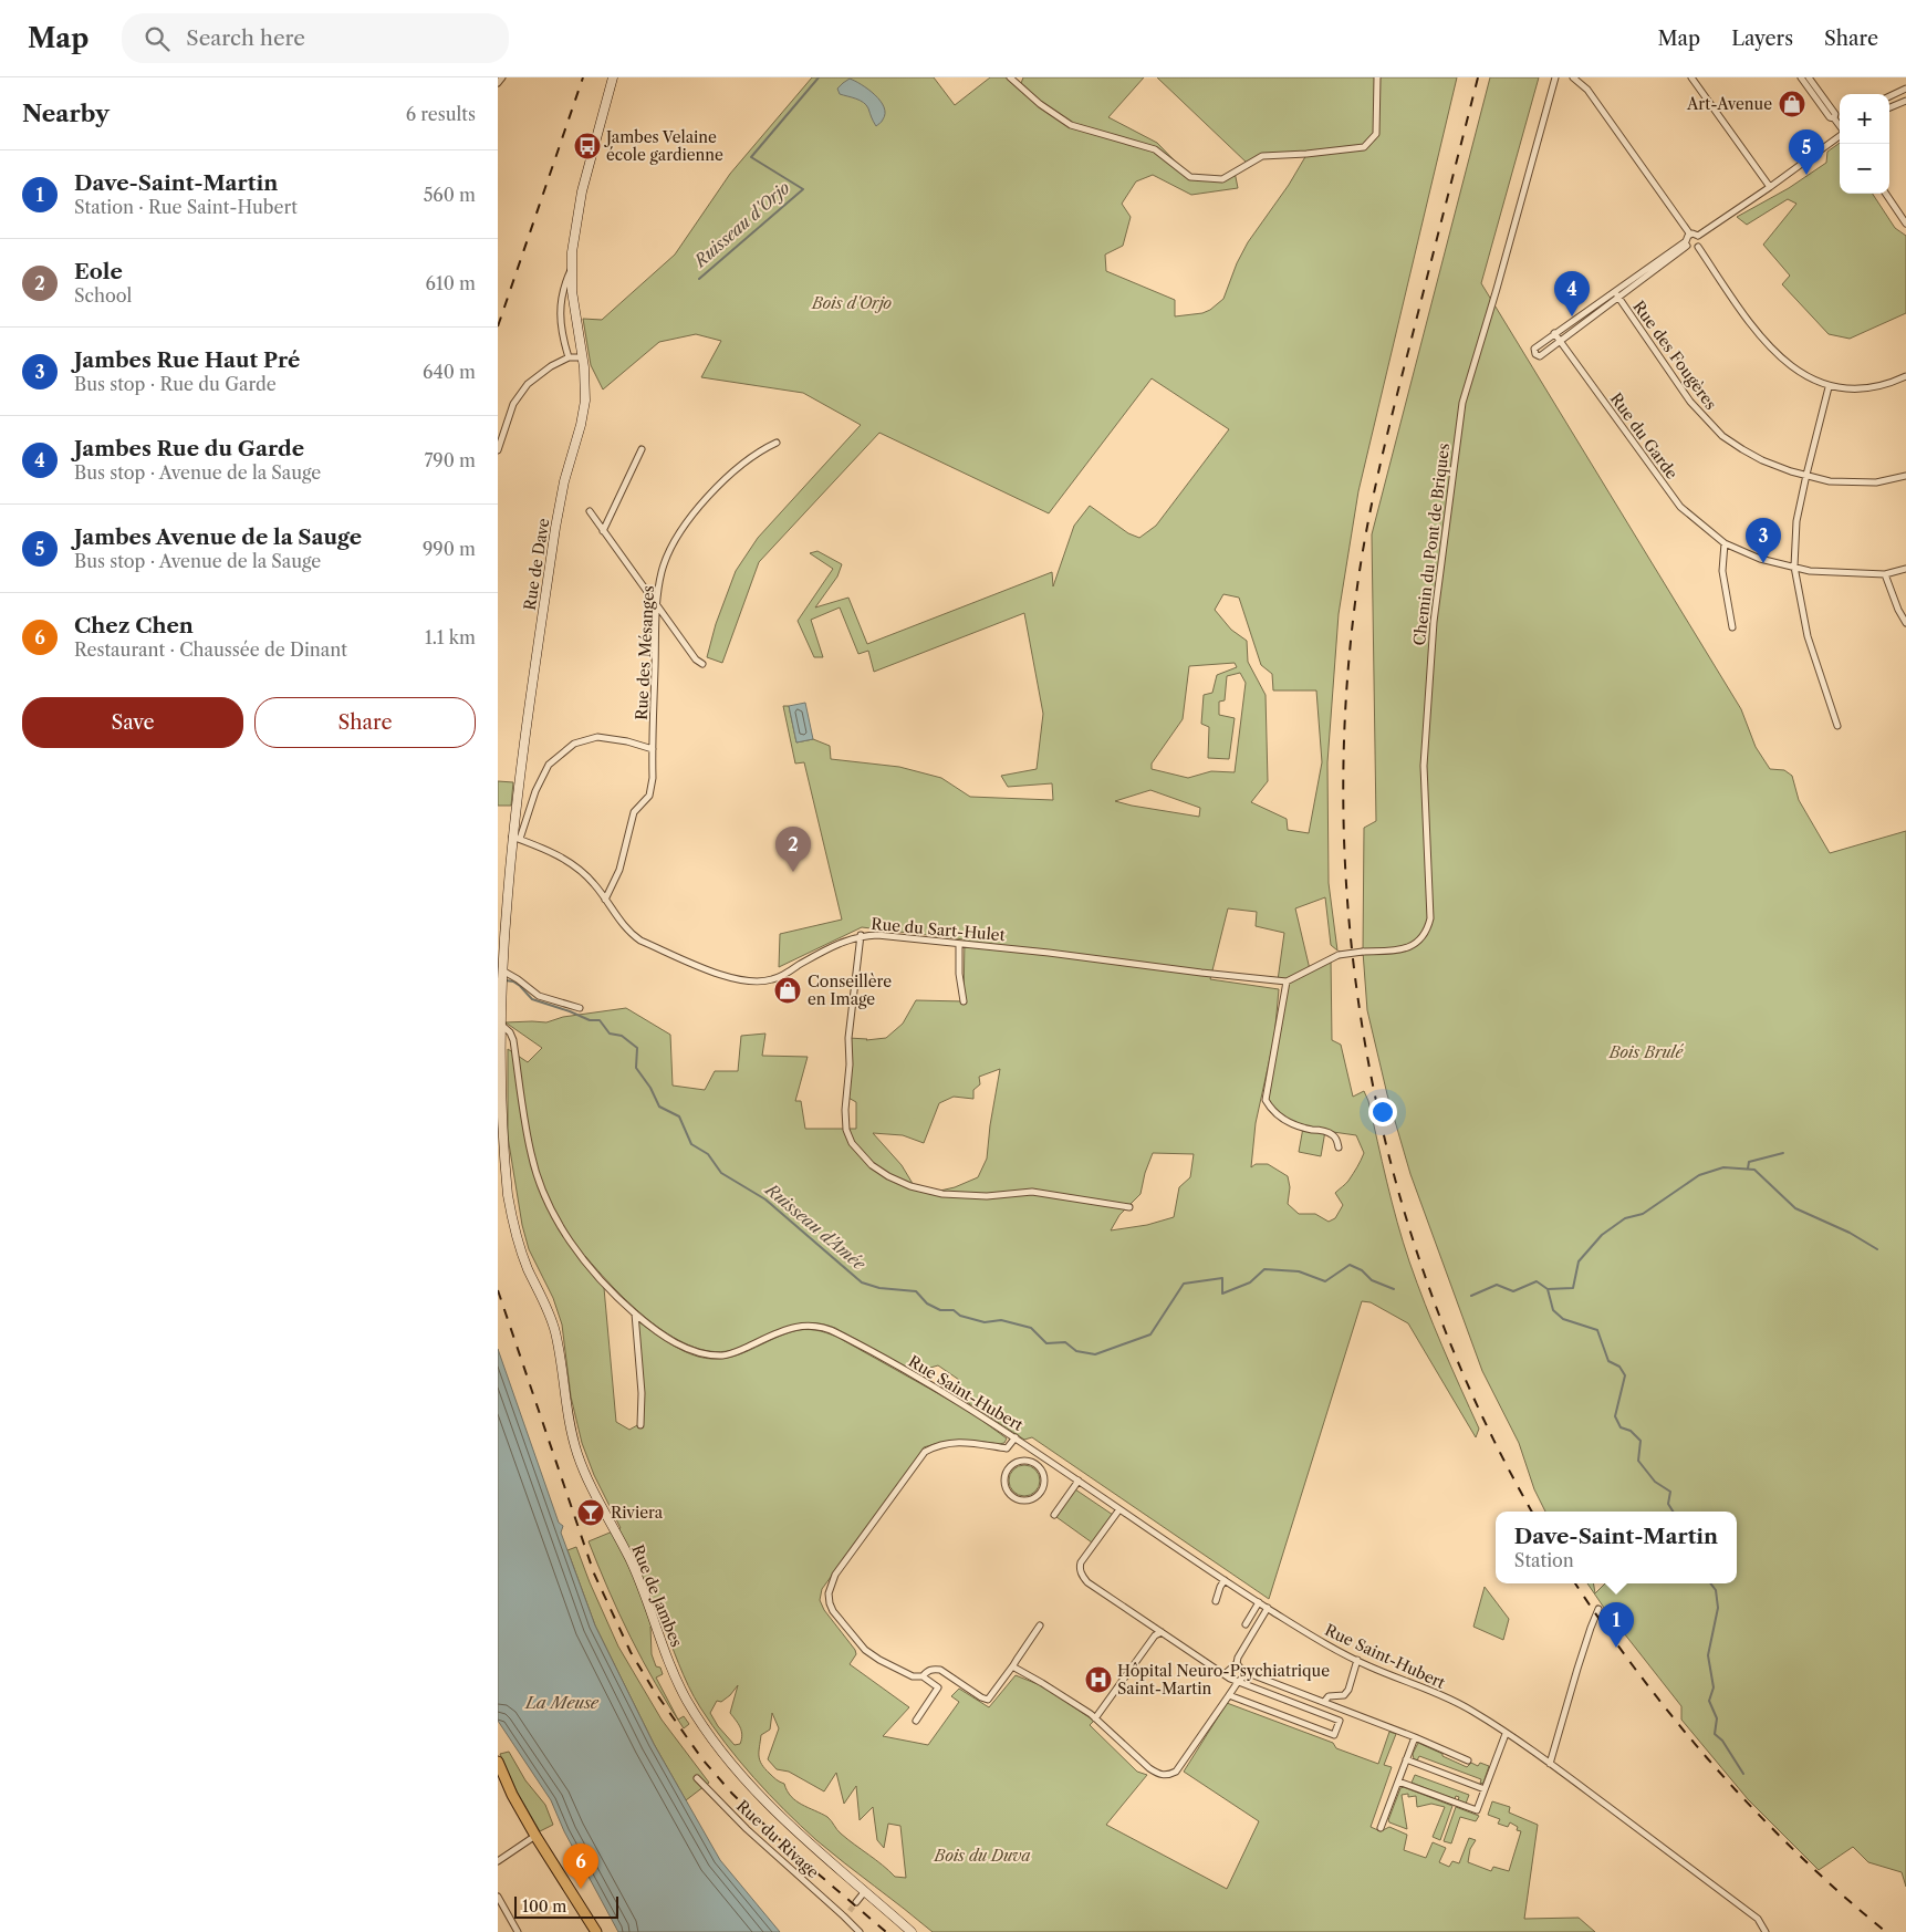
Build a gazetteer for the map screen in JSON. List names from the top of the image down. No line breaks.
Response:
{"streets":{"main road":["Rue de Dave","Rue de Jambes"],"street":["Rue des Fougères","Rue du Garde","Chemin du Pont de Briques","Rue des Mésanges","Rue du Sart-Hulet","Rue Saint-Hubert","Rue du Rivage"]},"crossings":[["Chemin du Pont de Briques","Rue du Sart-Hulet"],["Rue de Dave","Rue du Sart-Hulet"],["Rue de Dave","Rue Saint-Hubert"],["Rue de Dave","Rue de Jambes"],["Rue des Mésanges","Rue du Sart-Hulet"]],"water":["Ruisseau d'Orjo","Ruisseau d'Amée","La Meuse"],"parks":["Bois d'Orjo","Bois Brulé","Bois du Duva"],"places":{"shop":["Art-Avenue","Conseillère en Image"],"bus stop":["Jambes Velaine école gardienne"],"bar":["Riviera"],"hospital":["Hôpital Neuro-Psychiatrique Saint-Martin"]},"scale_bar":"100 m","page":{"header":"Map","search":"Search here","nav":["Map","Layers","Share"],"heading":["Nearby","6 results"],"map_buttons":["+","−"],"pins":["5","4","3","2","1","6"],"list":[{"mark":"1","name":"Dave-Saint-Martin","note":"Station · Rue Saint-Hubert","value":"560 m"},{"mark":"2","name":"Eole","note":"School","value":"610 m"},{"mark":"3","name":"Jambes Rue Haut Pré","note":"Bus stop · Rue du Garde","value":"640 m"},{"mark":"4","name":"Jambes Rue du Garde","note":"Bus stop · Avenue de la Sauge","value":"790 m"},{"mark":"5","name":"Jambes Avenue de la Sauge","note":"Bus stop · Avenue de la Sauge","value":"990 m"},{"mark":"6","name":"Chez Chen","note":"Restaurant · Chaussée de Dinant","value":"1.1 km"}],"buttons":["Save","Share"],"popup":["Dave-Saint-Martin","Station"],"scale":"100 m"}}
